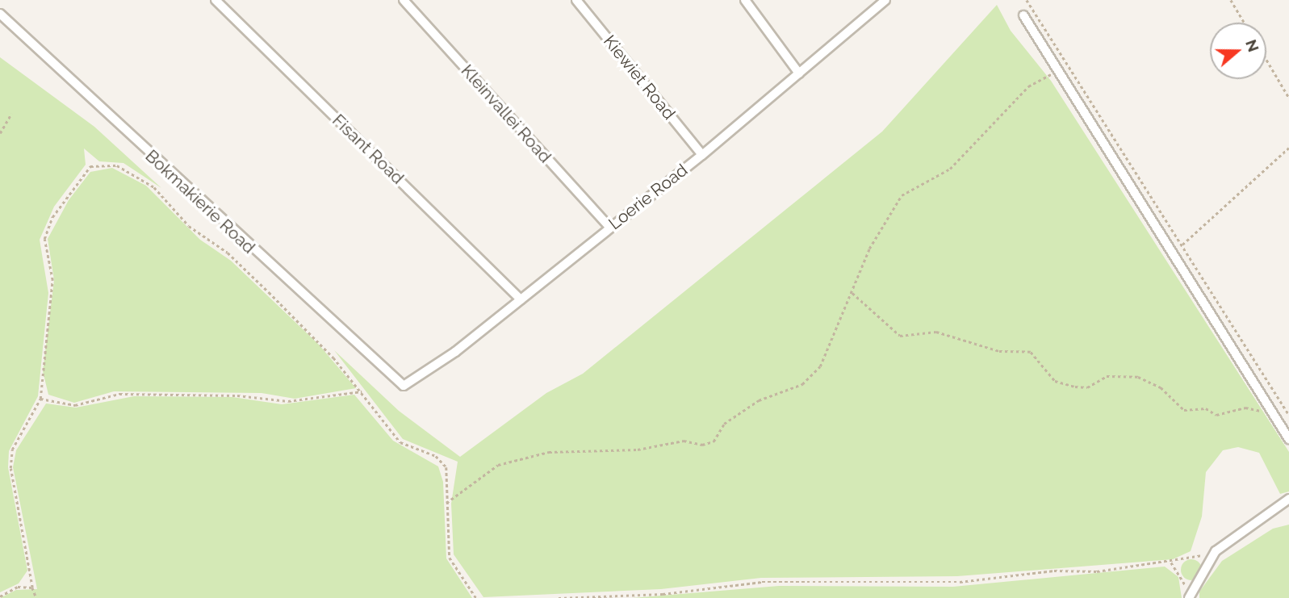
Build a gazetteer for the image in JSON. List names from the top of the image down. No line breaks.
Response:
{"streets":{"street":["Kiewiet Road","Kleinvallei Road","Fisant Road","Loerie Road","Bokmakierie Road"]},"crossings":[["Kiewiet Road","Loerie Road"],["Kleinvallei Road","Loerie Road"],["Fisant Road","Loerie Road"],["Loerie Road","Bokmakierie Road"]],"north":"right"}
